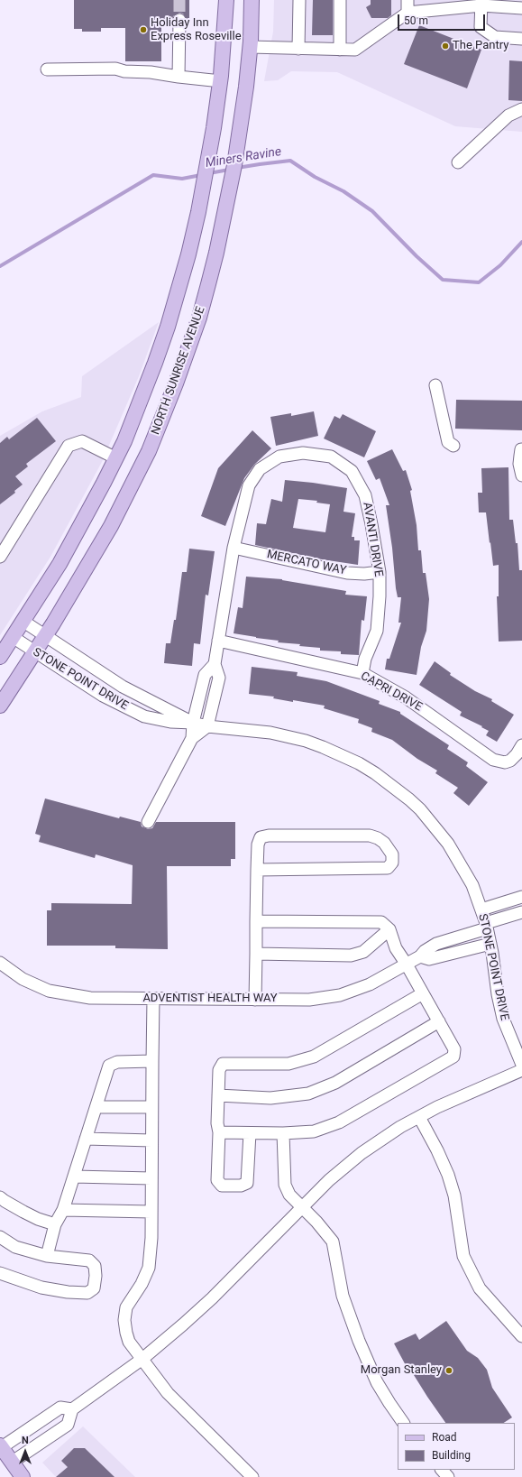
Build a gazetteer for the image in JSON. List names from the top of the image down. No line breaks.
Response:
{"streets":{"main road":["NORTH SUNRISE AVENUE"],"street":["AVANTI DRIVE","MERCATO WAY","STONE POINT DRIVE","CAPRI DRIVE","ADVENTIST HEALTH WAY"]},"crossings":[["NORTH SUNRISE AVENUE","STONE POINT DRIVE"],["AVANTI DRIVE","MERCATO WAY"],["AVANTI DRIVE","STONE POINT DRIVE"],["AVANTI DRIVE","CAPRI DRIVE"],["STONE POINT DRIVE","ADVENTIST HEALTH WAY"]],"water":["Miners Ravine"],"places":["Holiday Inn Express Roseville","The Pantry","Morgan Stanley"],"legend":["Road","Building"],"scale_bar":"50 m","north":"top"}
